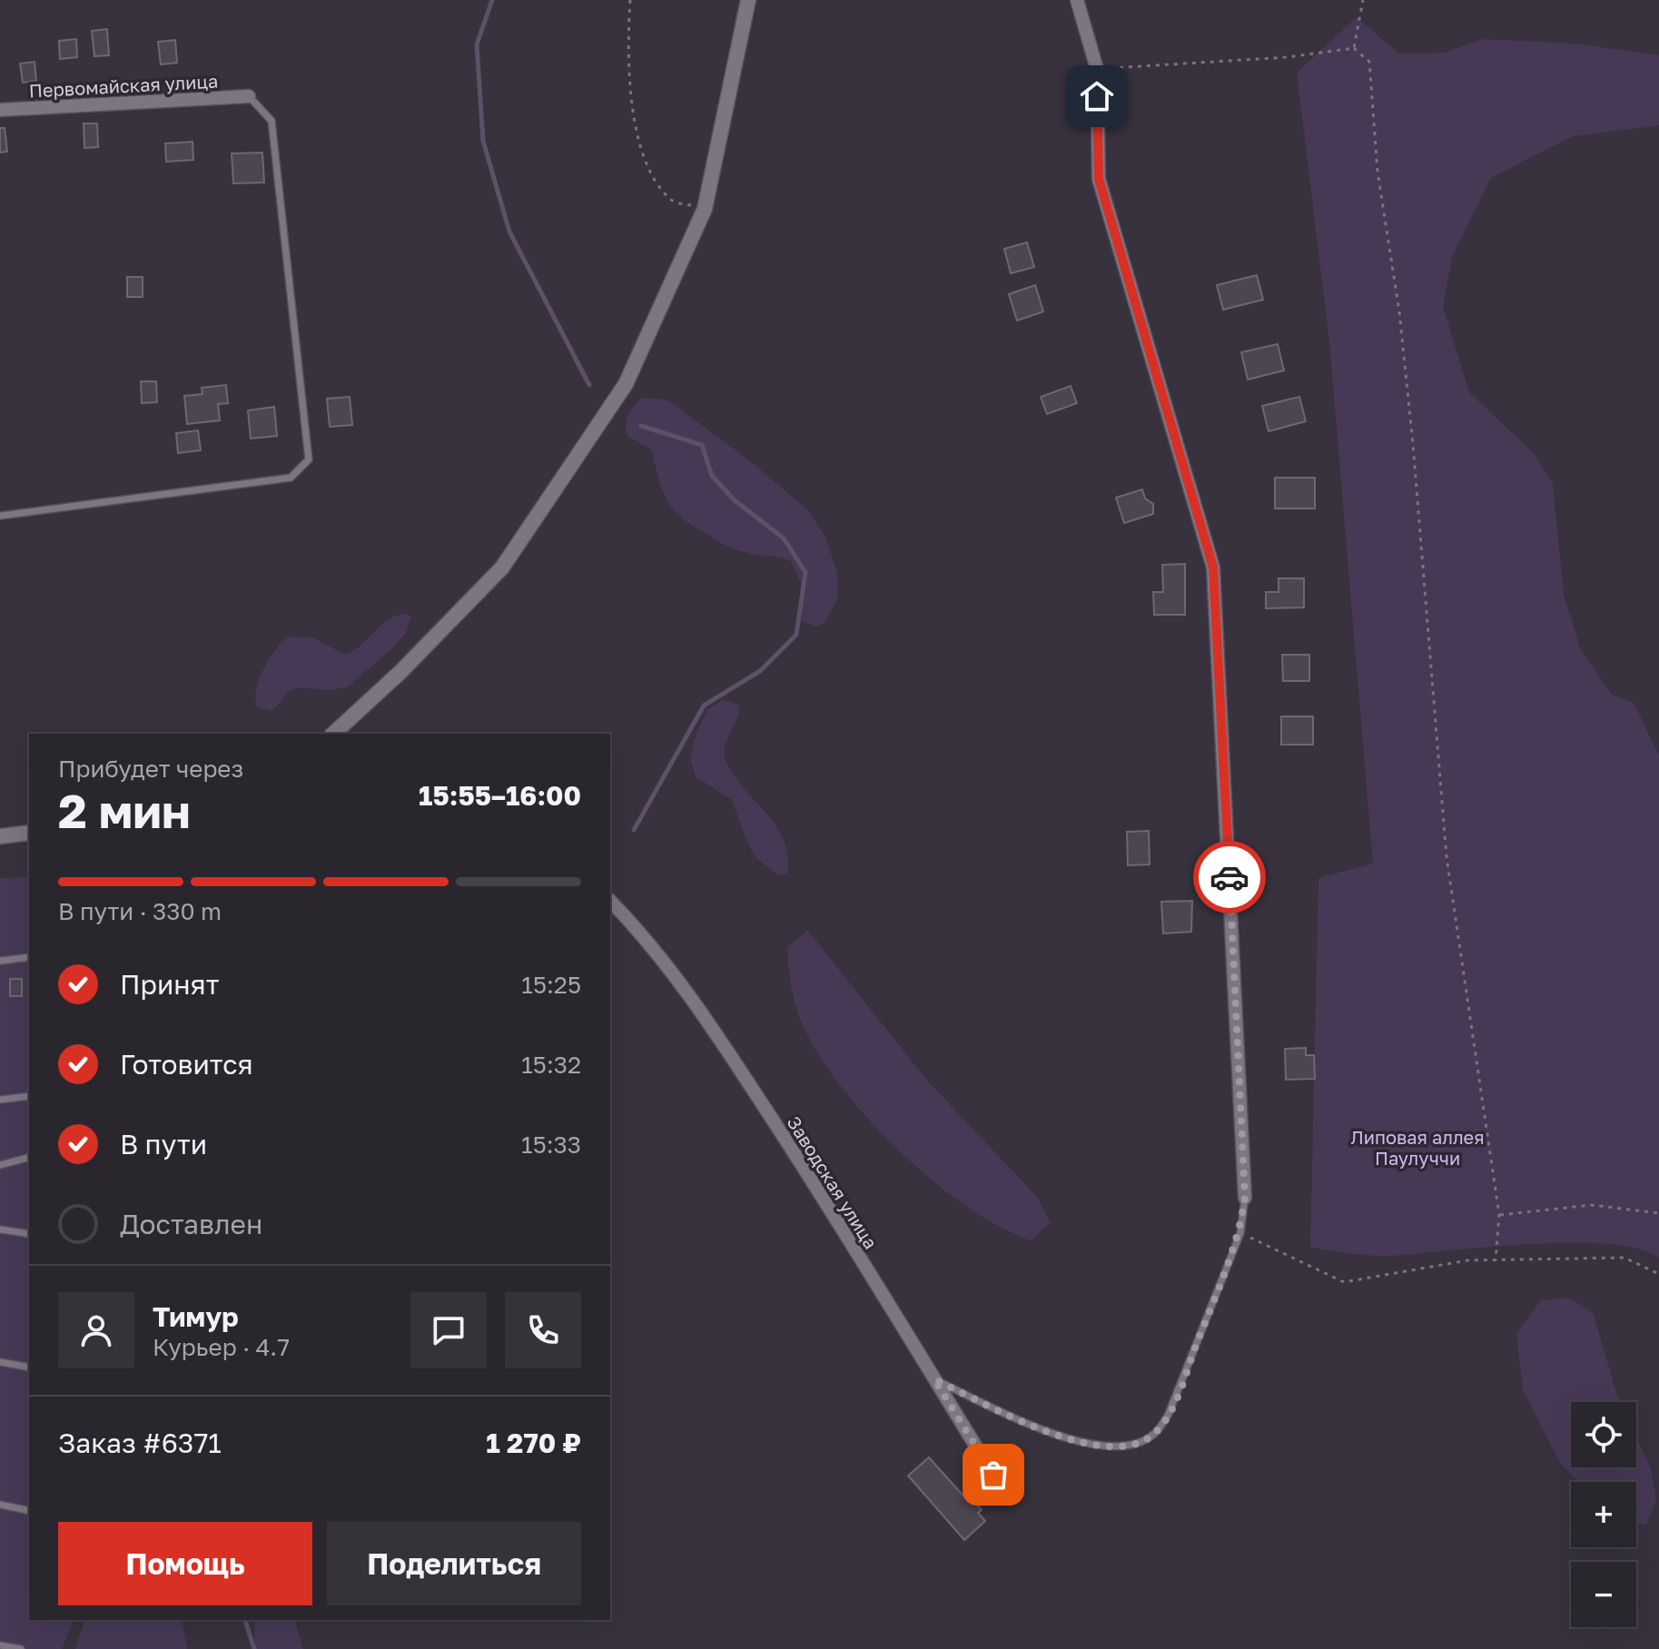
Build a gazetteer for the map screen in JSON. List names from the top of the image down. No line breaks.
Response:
{"streets":{"street":["Первомайская улица","Заводская улица"]},"parks":["Липовая аллея Паулуччи"],"page":{"heading":["2 мин","Прибудет через","15:55–16:00"],"panel":["Тимур","Курьер · 4.7","Заказ #6371","1 270 ₽"],"bar":"В пути · 330 m","list":[["Принят","15:25"],["Готовится","15:32"],["В пути","15:33"],"Доставлен"],"map_buttons":["+","−"],"buttons":["Помощь","Поделиться"]}}
